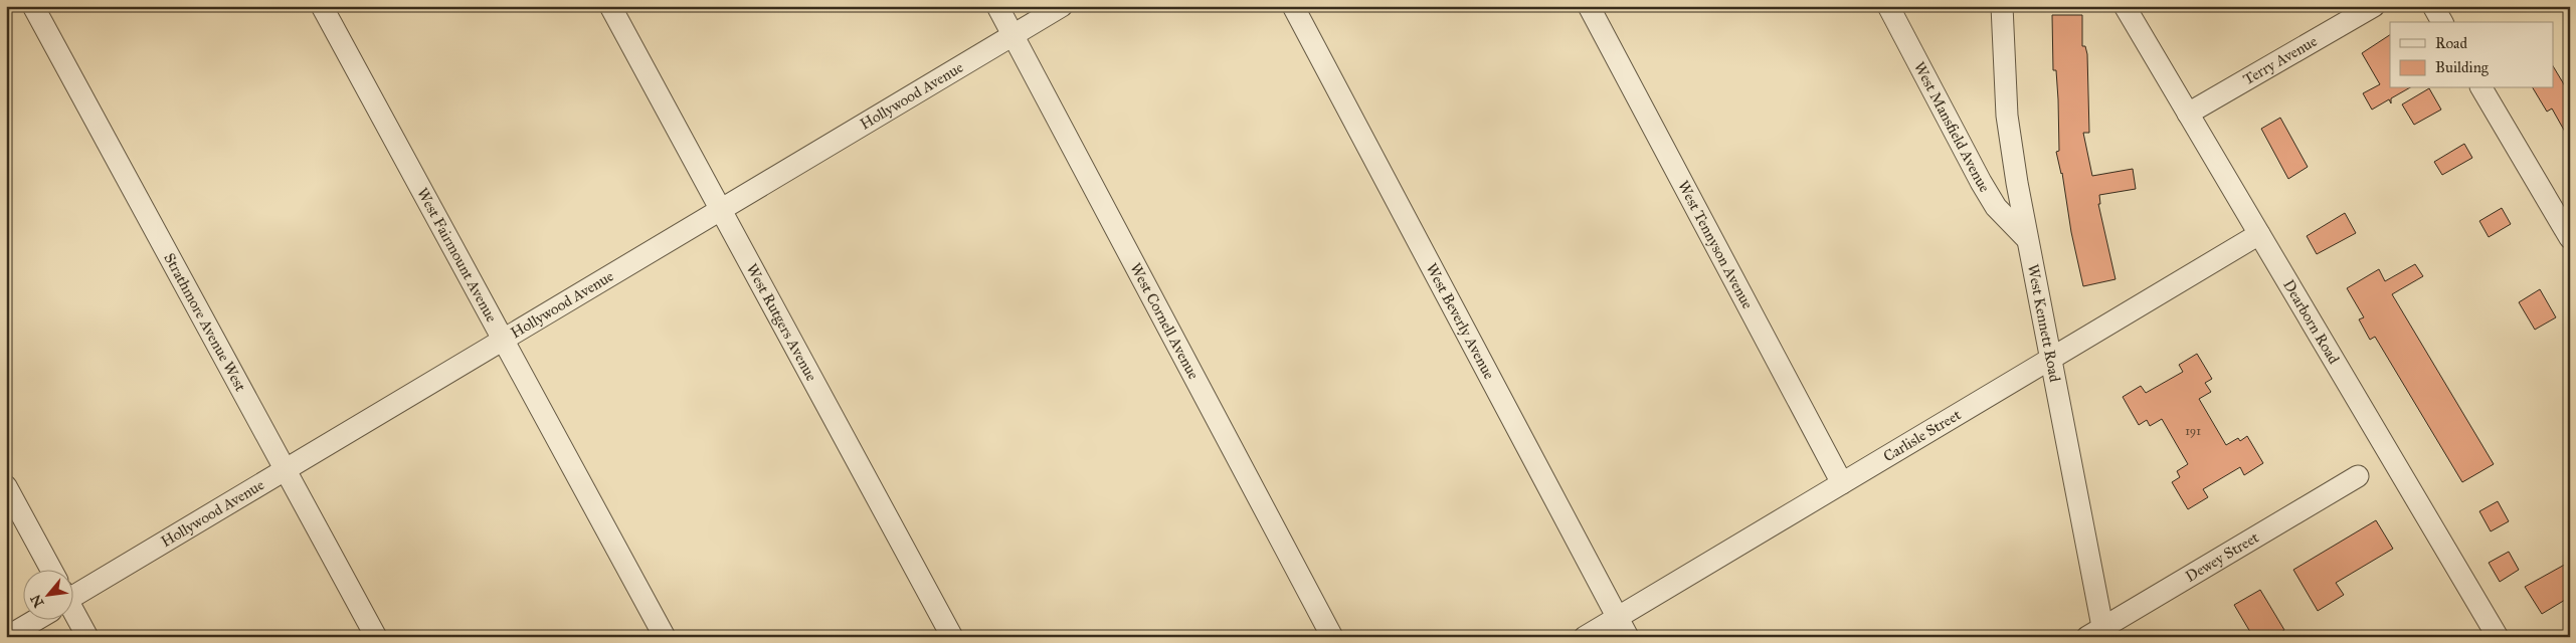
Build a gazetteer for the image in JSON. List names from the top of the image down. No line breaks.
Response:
{"streets":{"street":["Terry Avenue","Hollywood Avenue","West Mansfield Avenue","West Tennyson Avenue","West Fairmount Avenue","Strathmore Avenue West","West Rutgers Avenue","West Cornell Avenue","West Beverly Avenue","Dearborn Road","West Kennett Road","Carlisle Street","Dewey Street"]},"crossings":[["Terry Avenue","Dearborn Road"],["Hollywood Avenue","West Fairmount Avenue"],["Hollywood Avenue","Strathmore Avenue West"],["Hollywood Avenue","West Rutgers Avenue"],["Hollywood Avenue","West Cornell Avenue"],["West Mansfield Avenue","West Kennett Road"],["West Tennyson Avenue","Carlisle Street"],["West Beverly Avenue","Carlisle Street"],["Dearborn Road","Carlisle Street"],["West Kennett Road","Carlisle Street"],["West Kennett Road","Dewey Street"]],"house_numbers":["191"],"legend":["Road","Building"],"north":"bottom left"}
